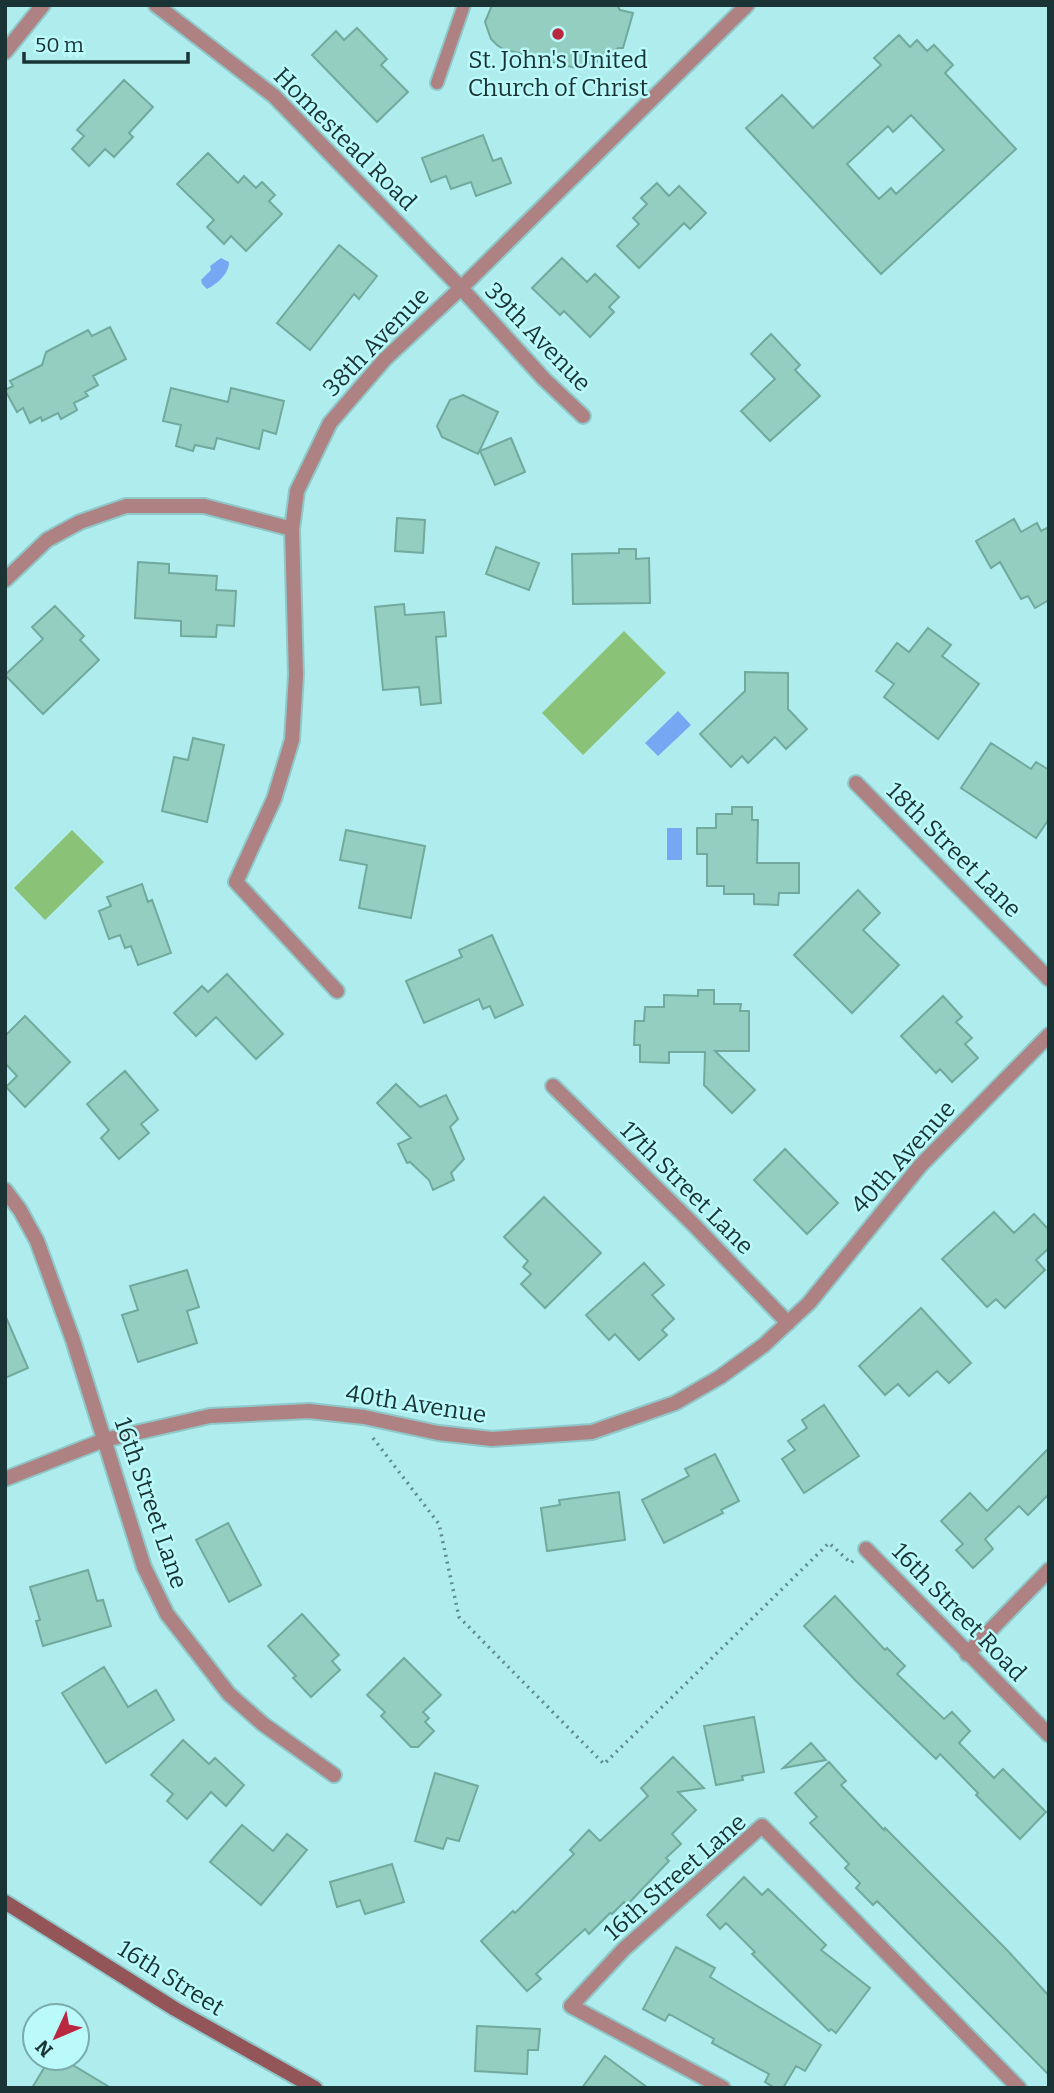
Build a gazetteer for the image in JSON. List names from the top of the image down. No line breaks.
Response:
{"streets":{"main road":["16th Street"],"street":["Homestead Road","39th Avenue","38th Avenue","18th Street Lane","40th Avenue","17th Street Lane","16th Street Lane","16th Street Road"]},"crossings":[["Homestead Road","39th Avenue"],["Homestead Road","38th Avenue"],["39th Avenue","38th Avenue"],["40th Avenue","17th Street Lane"],["40th Avenue","16th Street Lane"]],"places":["St. John's United Church of Christ"],"scale_bar":"50 m","north":"bottom left"}
